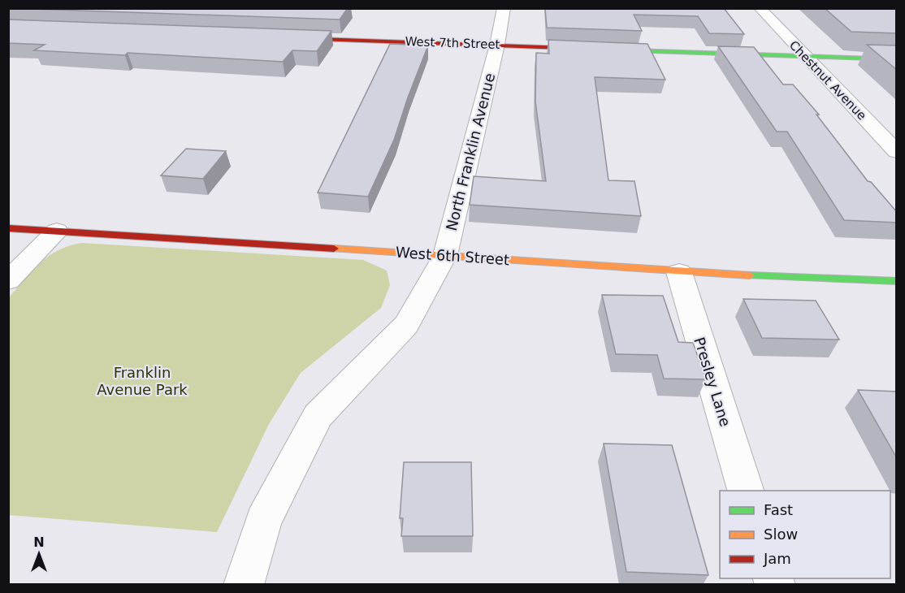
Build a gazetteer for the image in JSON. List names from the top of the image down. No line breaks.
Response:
{"streets":{"street":["West 7th Street","Chestnut Avenue","North Franklin Avenue","West 6th Street","Presley Lane"]},"crossings":[["West 7th Street","Chestnut Avenue"],["West 7th Street","North Franklin Avenue"],["North Franklin Avenue","West 6th Street"],["West 6th Street","Presley Lane"]],"parks":["Franklin Avenue Park"],"legend":["Fast","Slow","Jam"],"north":"top"}
